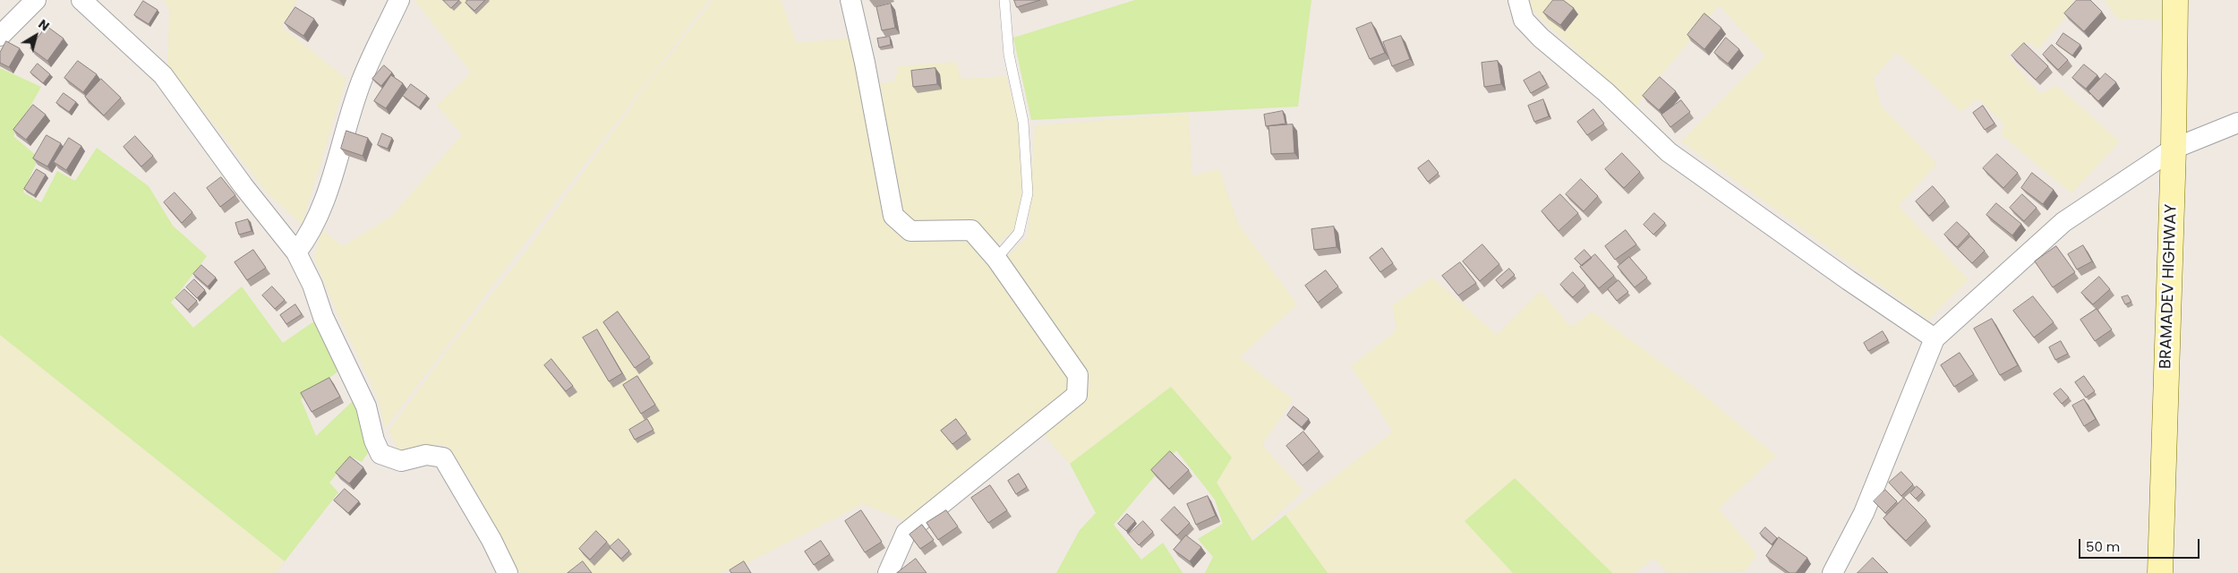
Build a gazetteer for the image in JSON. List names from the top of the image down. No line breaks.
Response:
{"streets":{"street":["BRAMADEV HIGHWAY"]},"scale_bar":"50 m","north":"top right"}
